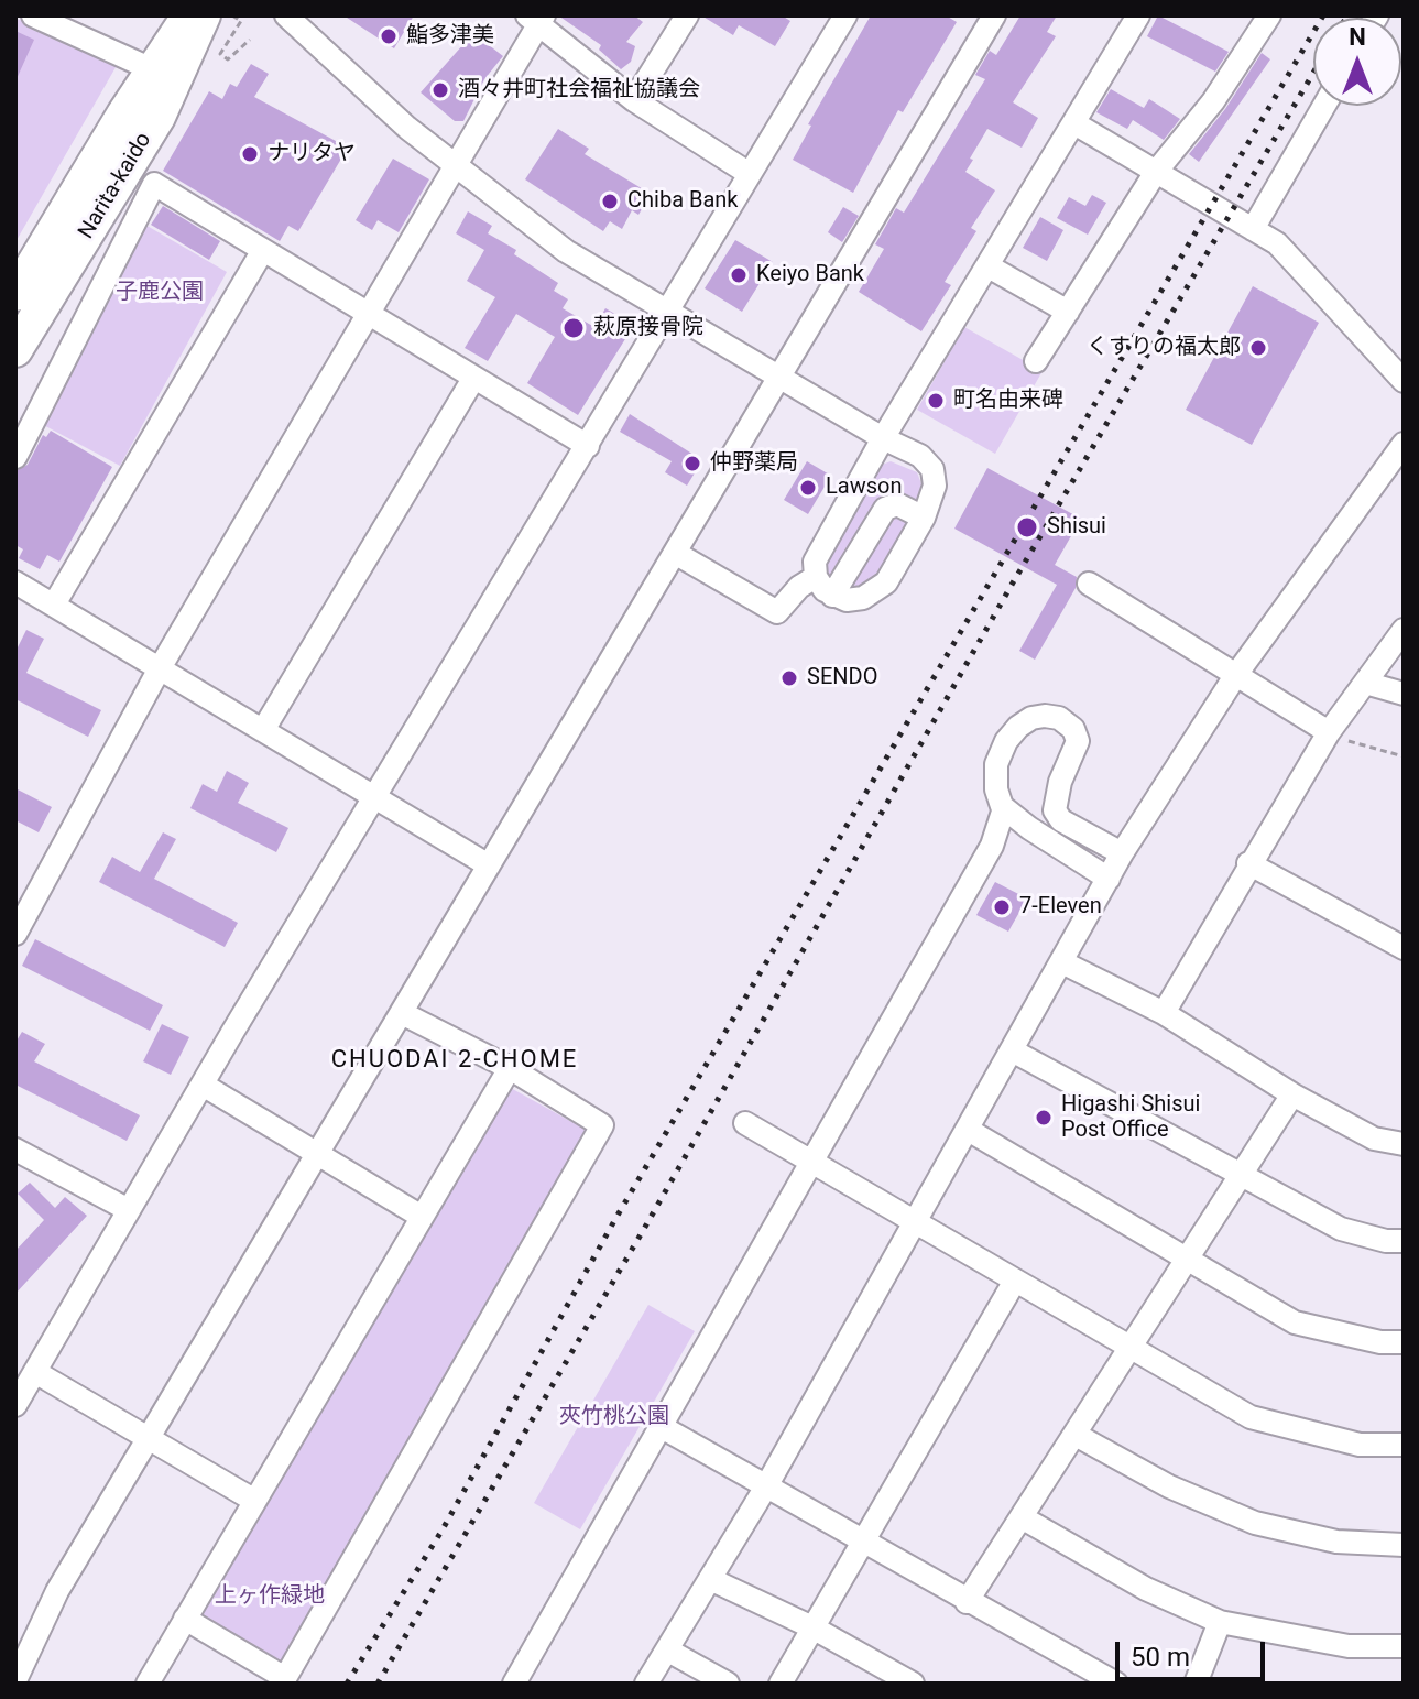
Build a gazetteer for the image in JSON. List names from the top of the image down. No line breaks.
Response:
{"streets":{"highway":["Narita-kaido"]},"districts":["CHUODAI 2-CHOME"],"parks":["子鹿公園","夾竹桃公園","上ヶ作緑地"],"places":["鮨多津美","酒々井町社会福祉協議会","ナリタヤ","Chiba Bank","Keiyo Bank","萩原接骨院","くすりの福太郎","町名由来碑","仲野薬局","Lawson","Shisui","SENDO","7-Eleven","Higashi Shisui Post Office"],"scale_bar":"50 m","north":"top"}
